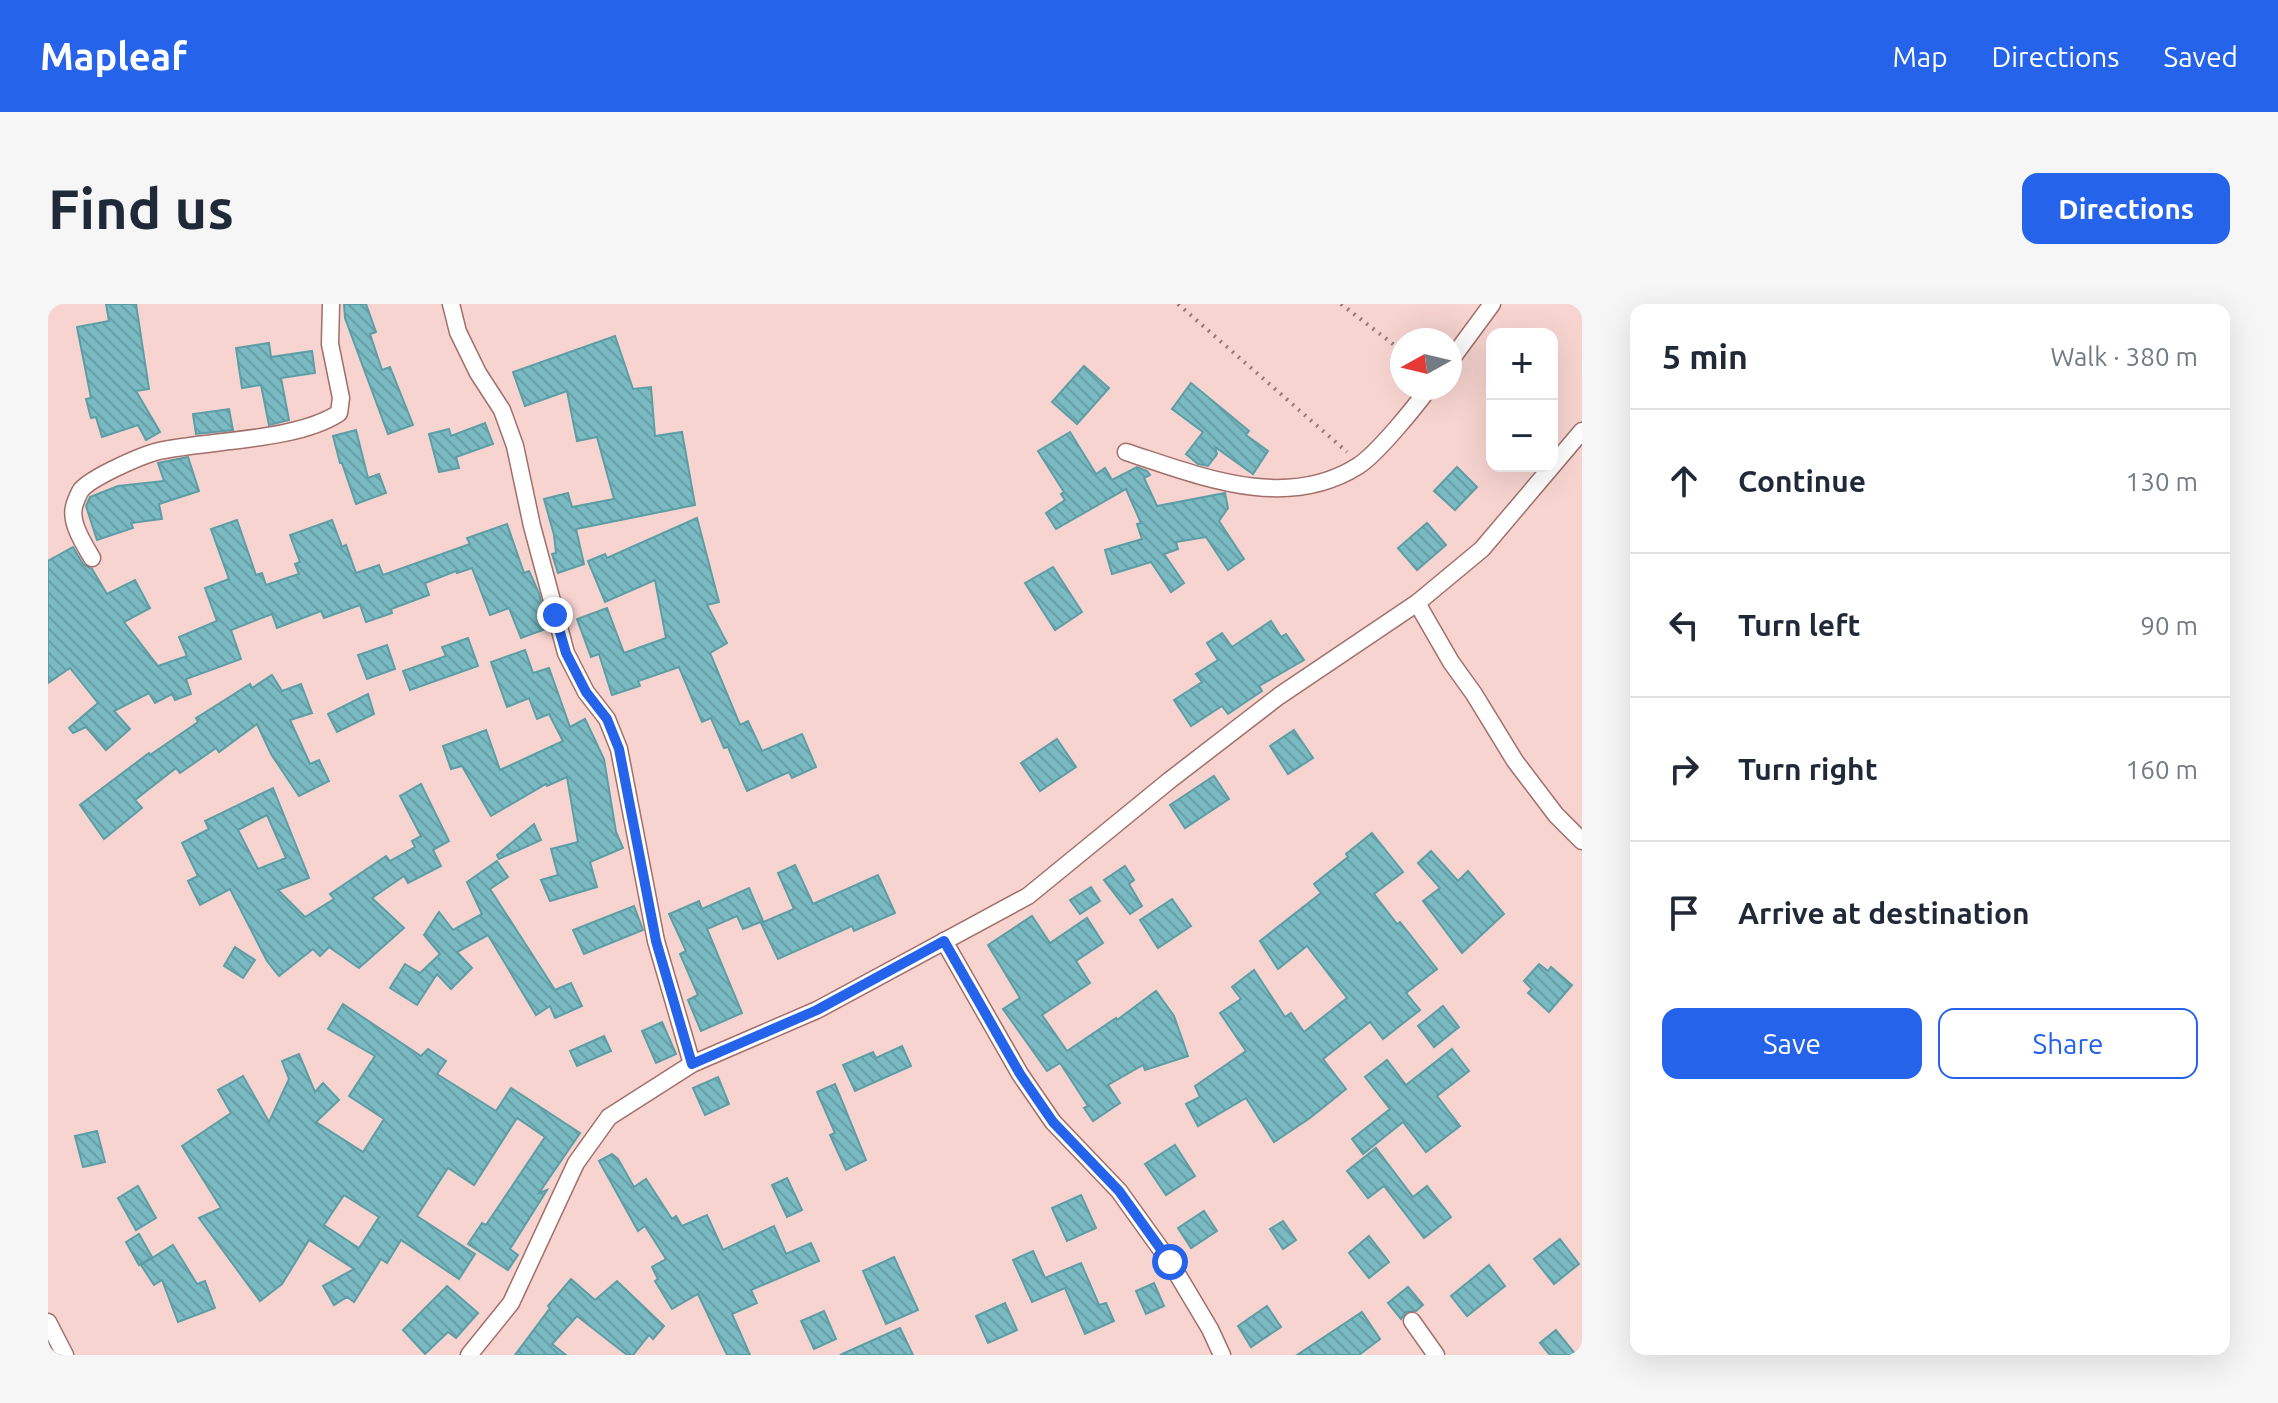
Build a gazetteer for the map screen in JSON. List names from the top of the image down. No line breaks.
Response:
{"north":"left","page":{"header":"Mapleaf","nav":["Map","Directions","Saved"],"buttons":["Directions",["Save","Share"]],"title":"Find us","heading":["5 min","Walk · 380 m"],"map_buttons":["+","−"],"list":[["Continue","130 m"],["Turn left","90 m"],["Turn right","160 m"],"Arrive at destination"]}}
